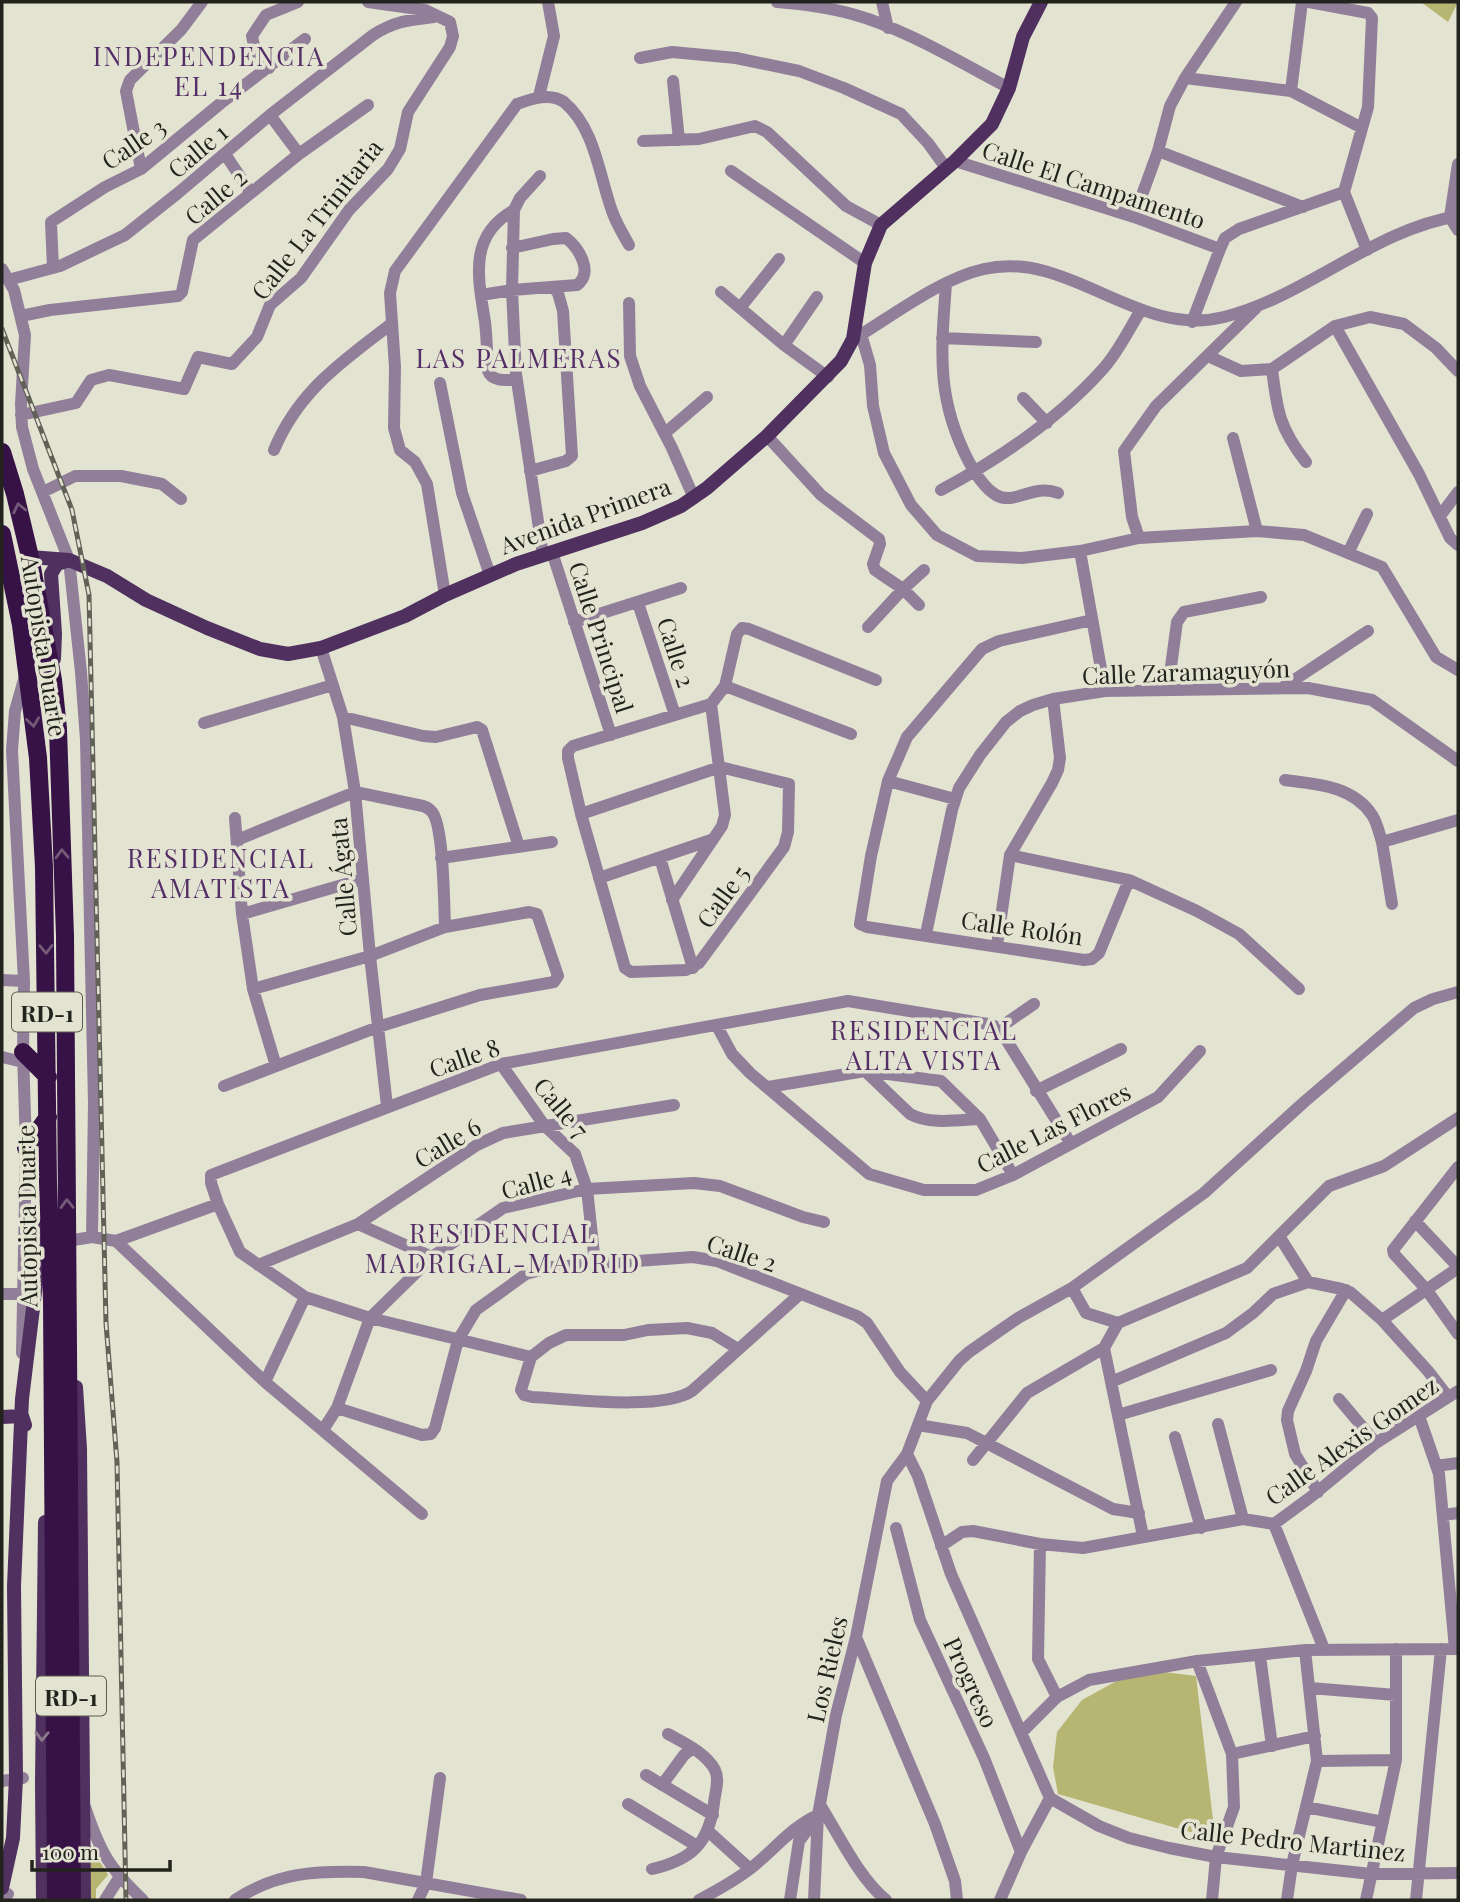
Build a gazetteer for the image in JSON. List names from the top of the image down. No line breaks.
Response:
{"streets":{"highway":["Autopista Duarte","RD-1"],"main road":["Avenida Primera"],"street":["Calle 3","Calle 1","Calle El Campamento","Calle 2","Calle La Trinitaria","Calle Principal","Calle Zaramaguyón","Calle Ágata","Calle 5","Calle Rolón","Calle 8","Calle 7","Calle Las Flores","Calle 6","Calle 4","Calle Alexis Gomez","Los Rieles","Progreso","Calle Pedro Martinez"]},"crossings":[["Calle 3","Calle 1"],["Calle 1","Calle La Trinitaria"],["Calle El Campamento","Avenida Primera"],["Calle 2","Calle 8"],["Calle 2","Calle 7"],["Calle 2","Calle 4"],["Calle 2","Los Rieles"],["Avenida Primera","Calle Principal"],["Avenida Primera","Autopista Duarte"],["Avenida Primera","Calle Ágata"],["Autopista Duarte","RD-1"],["Calle Zaramaguyón","Calle Rolón"],["Calle Ágata","Calle 8"],["Calle 8","Calle 7"],["Calle 8","Calle Las Flores"],["Calle 8","Calle 6"],["Calle 8","Calle 4"],["Calle 7","Calle 6"],["Calle 7","Calle 4"]],"districts":["INDEPENDENCIA EL 14","LAS PALMERAS","RESIDENCIAL AMATISTA","RESIDENCIAL ALTA VISTA","RESIDENCIAL MADRIGAL-MADRID"],"scale_bar":"100 m"}
